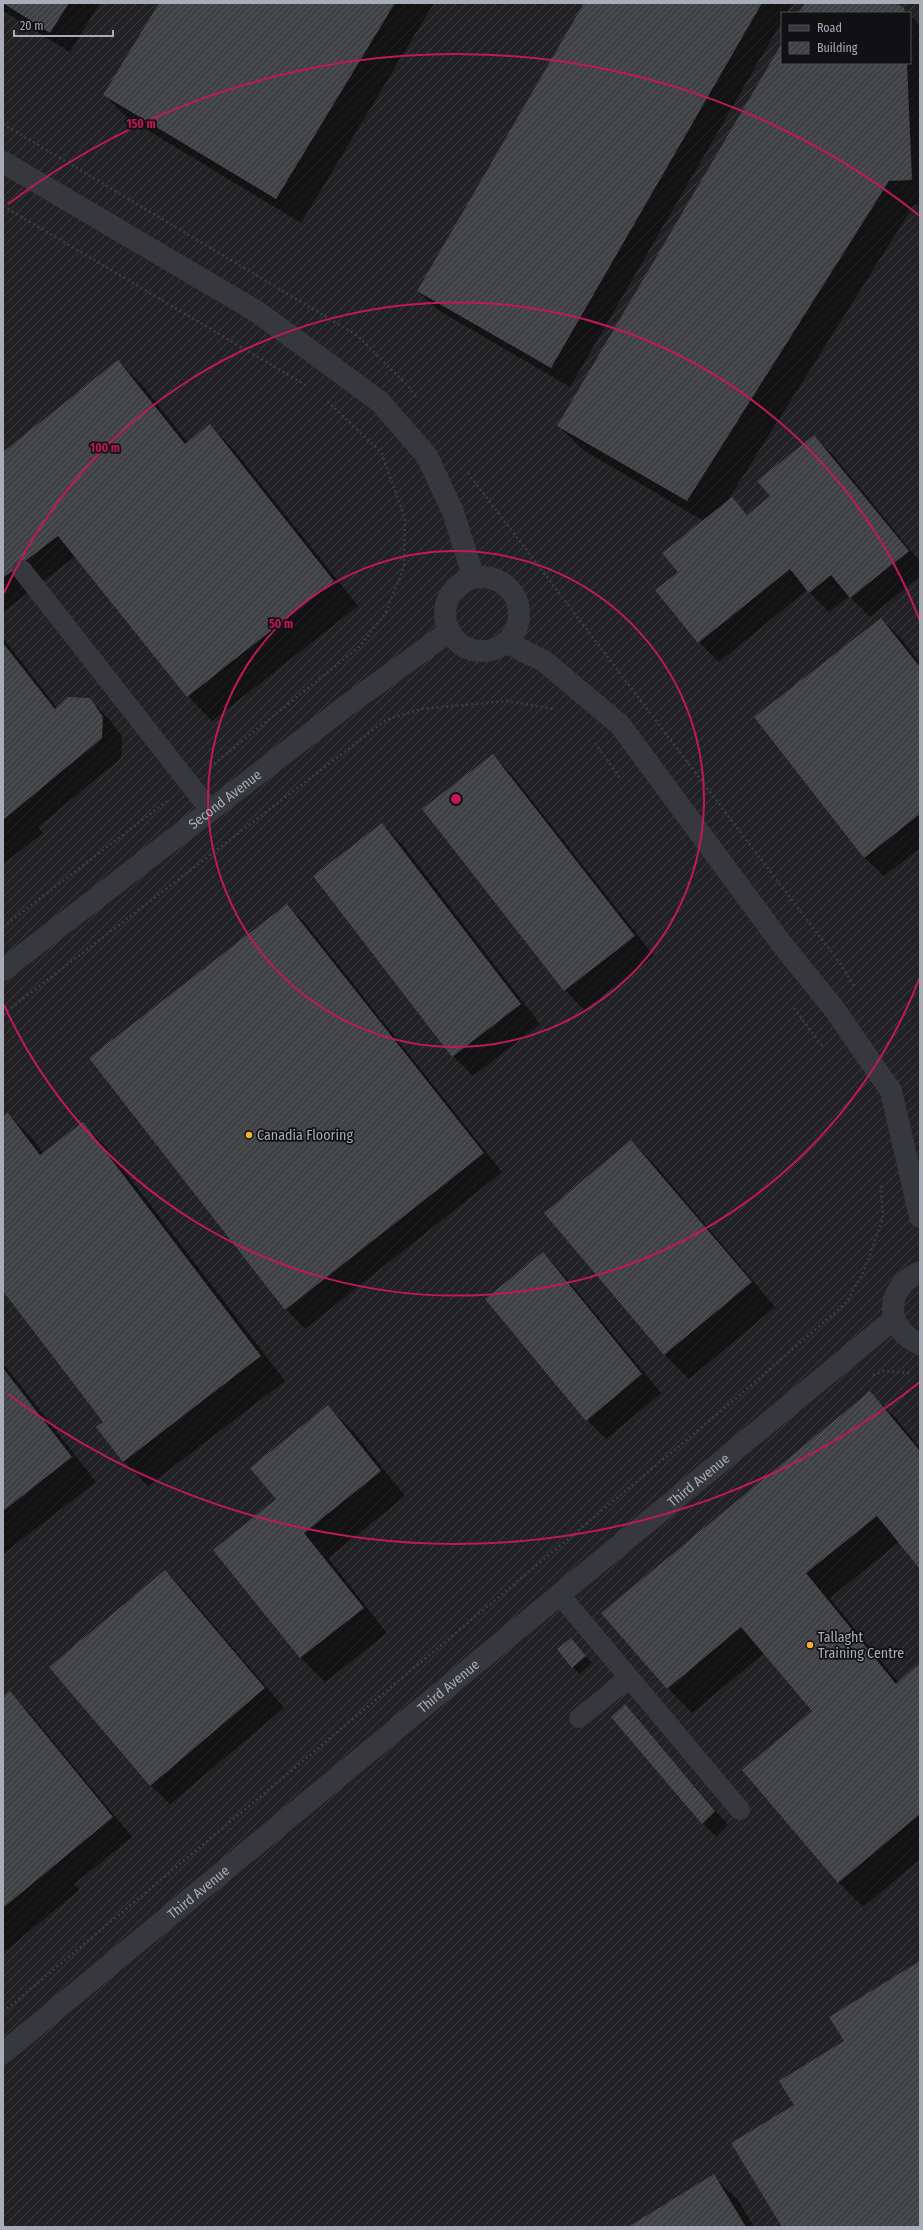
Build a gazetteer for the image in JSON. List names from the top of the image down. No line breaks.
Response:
{"streets":{"street":["Second Avenue","Third Avenue"]},"places":["Canadia Flooring","Tallaght Training Centre"],"legend":["Road","Building"],"scale_bar":"20 m","rings":["150 m","100 m","50 m"]}
